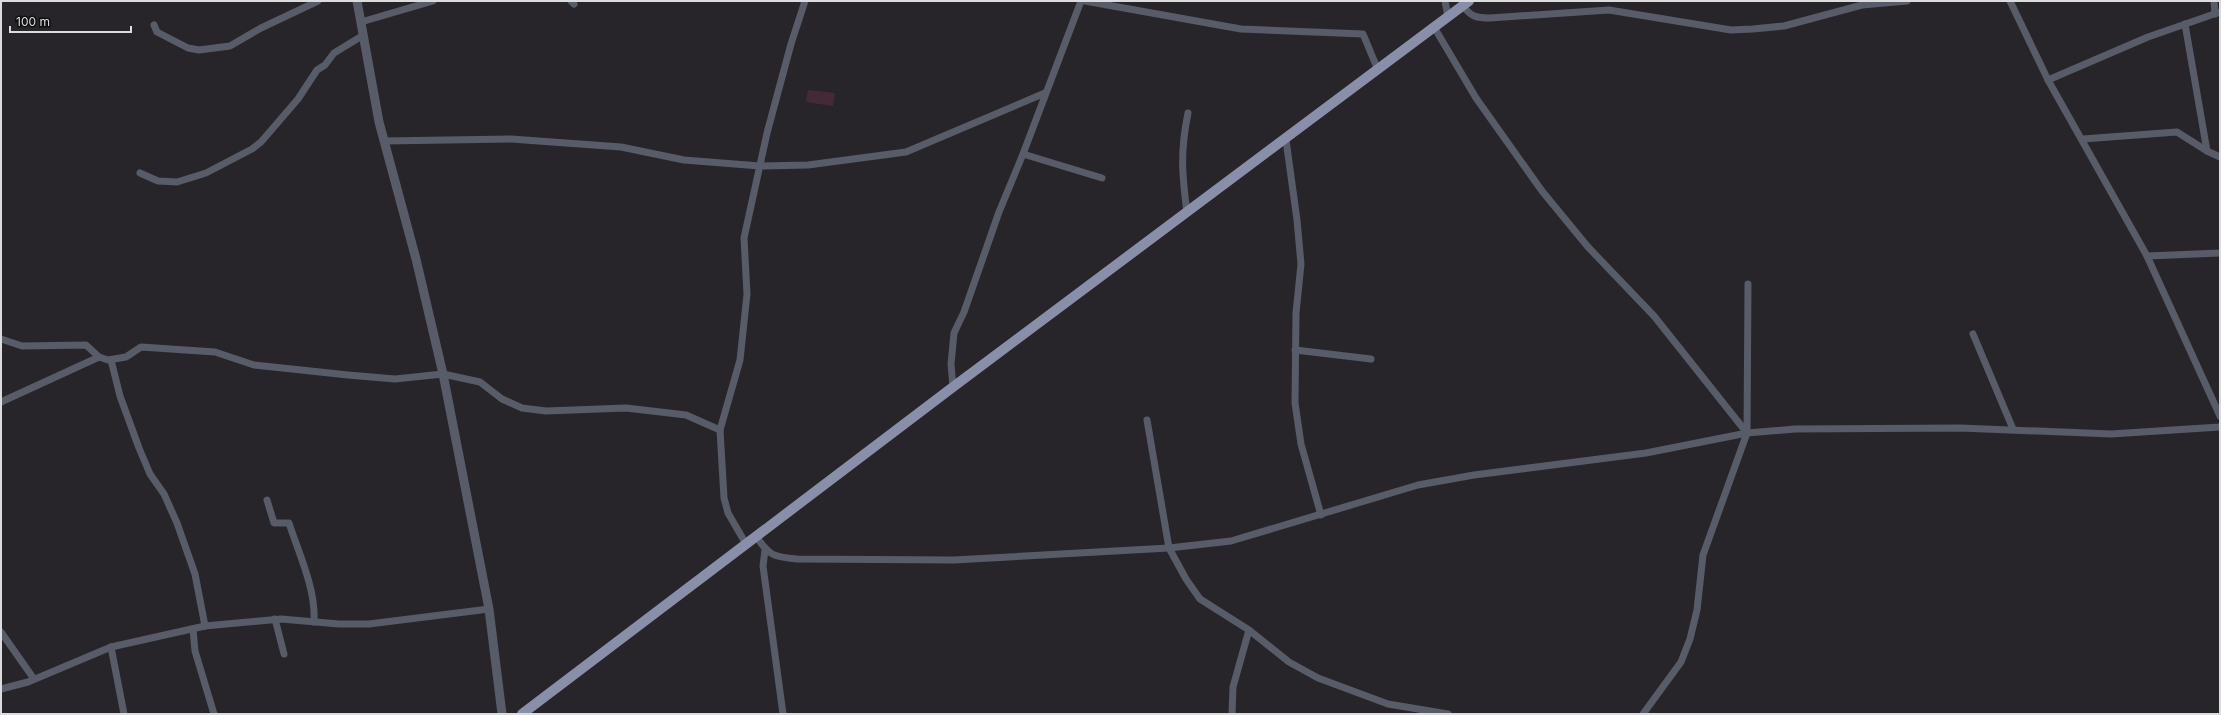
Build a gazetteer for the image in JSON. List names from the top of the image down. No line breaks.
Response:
{"scale_bar":"100 m"}
